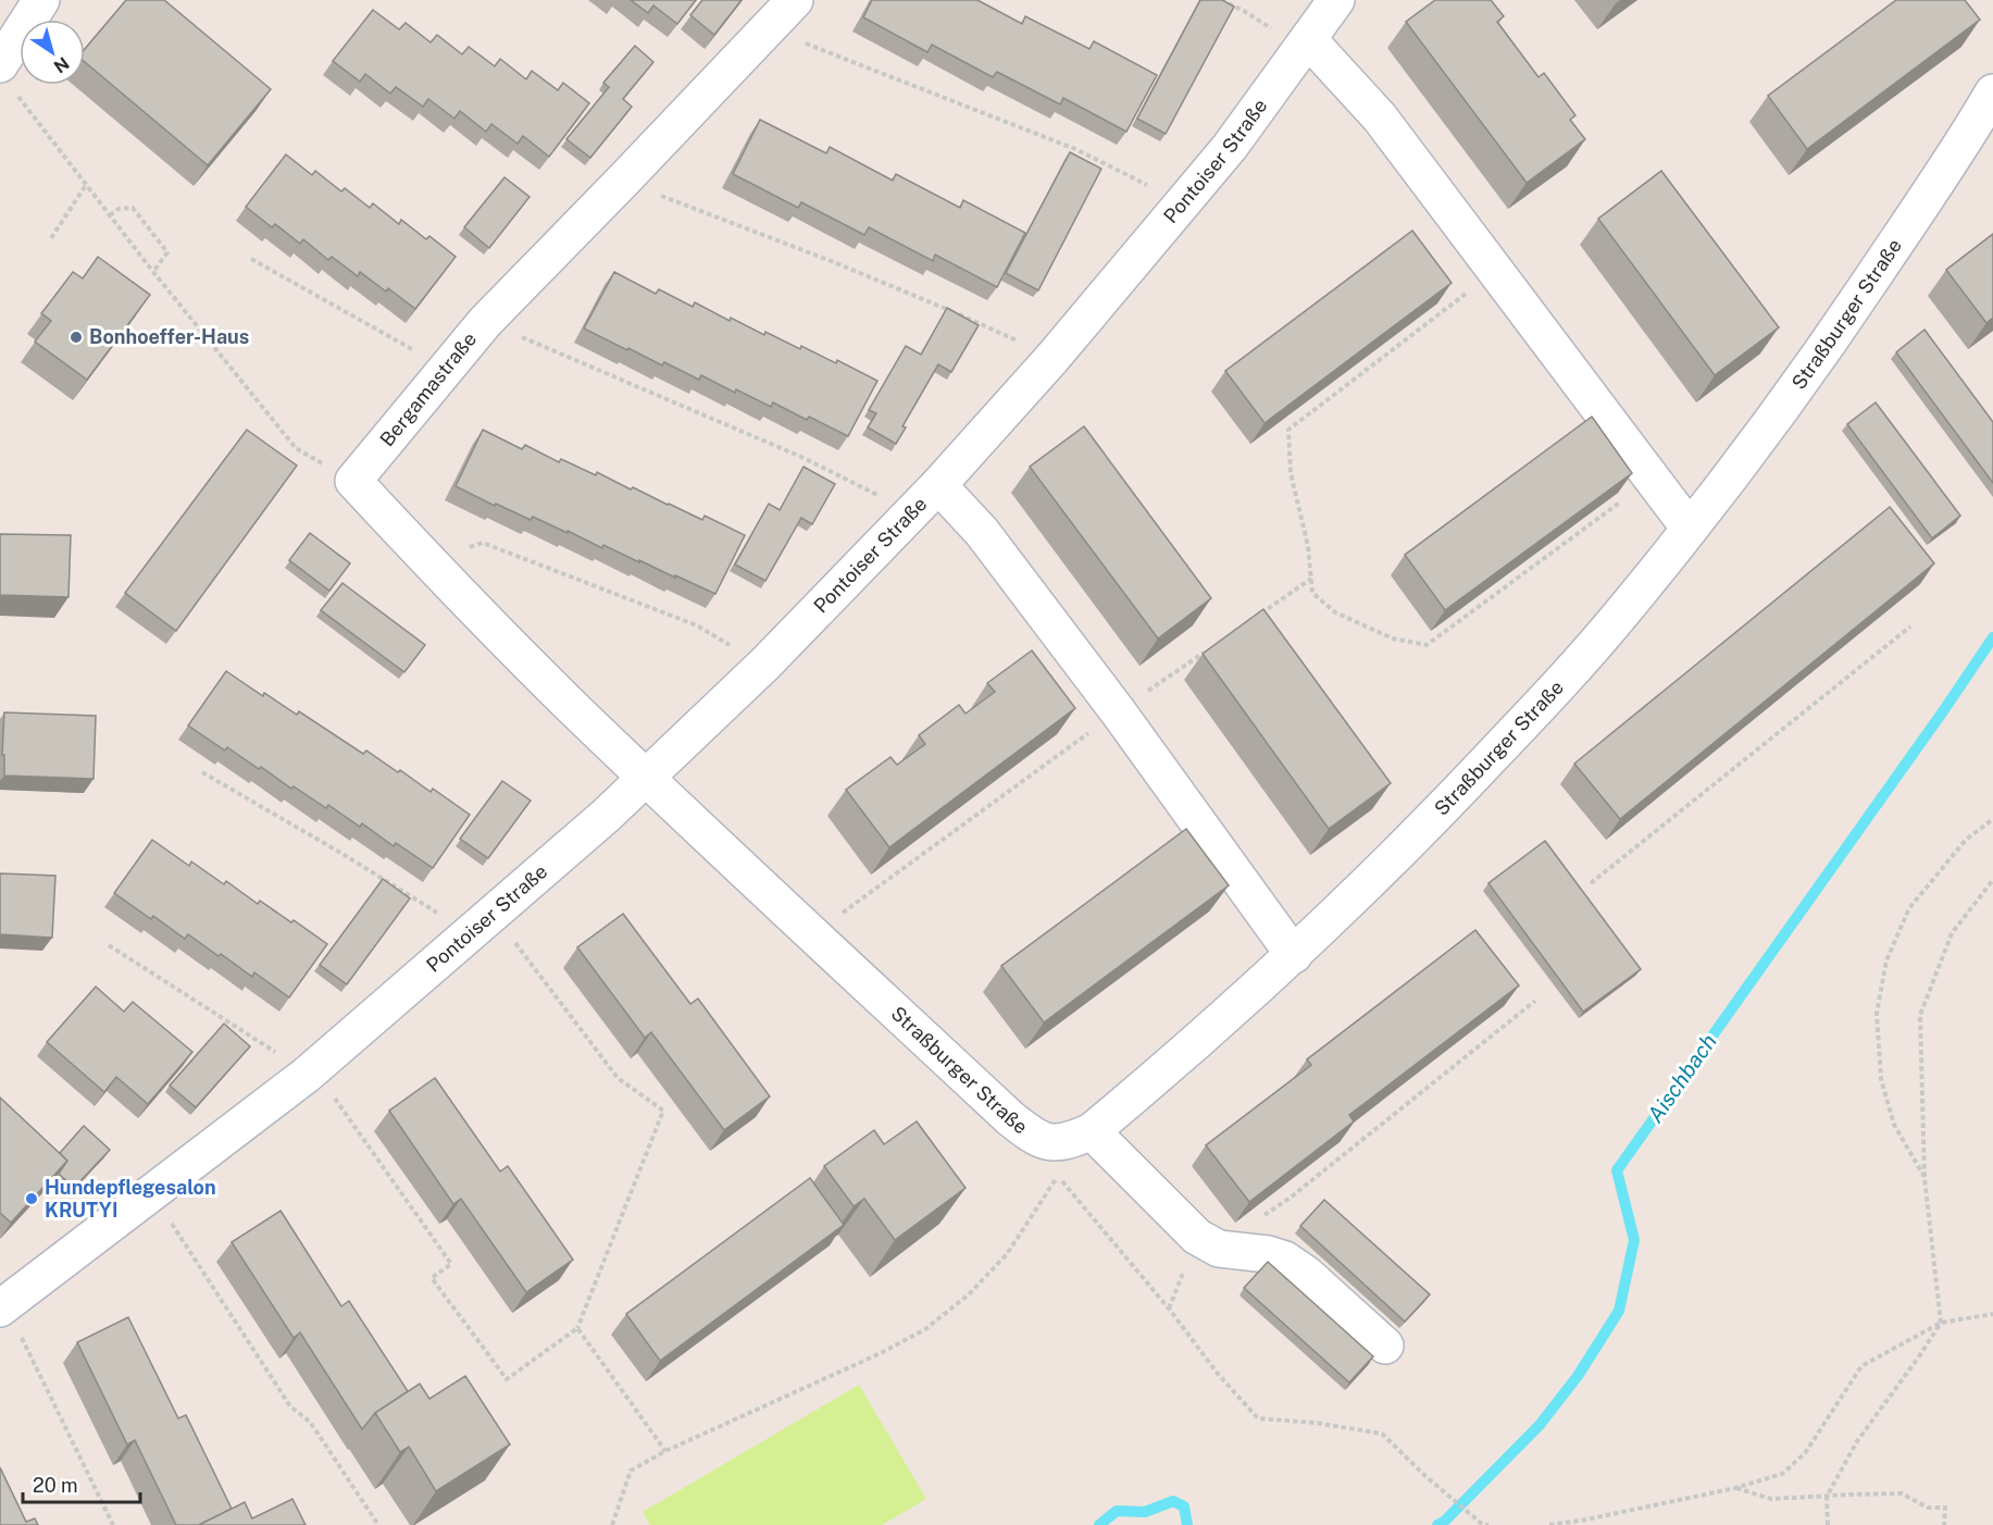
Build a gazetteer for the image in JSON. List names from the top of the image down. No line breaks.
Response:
{"streets":{"street":["Pontoiser Straße","Straßburger Straße","Bergamastraße"]},"crossings":[["Pontoiser Straße","Straßburger Straße"],["Pontoiser Straße","Bergamastraße"],["Straßburger Straße","Bergamastraße"]],"water":["Aischbach"],"places":["Bonhoeffer-Haus","Hundepflegesalon KRUTYI"],"scale_bar":"20 m","north":"bottom right"}
